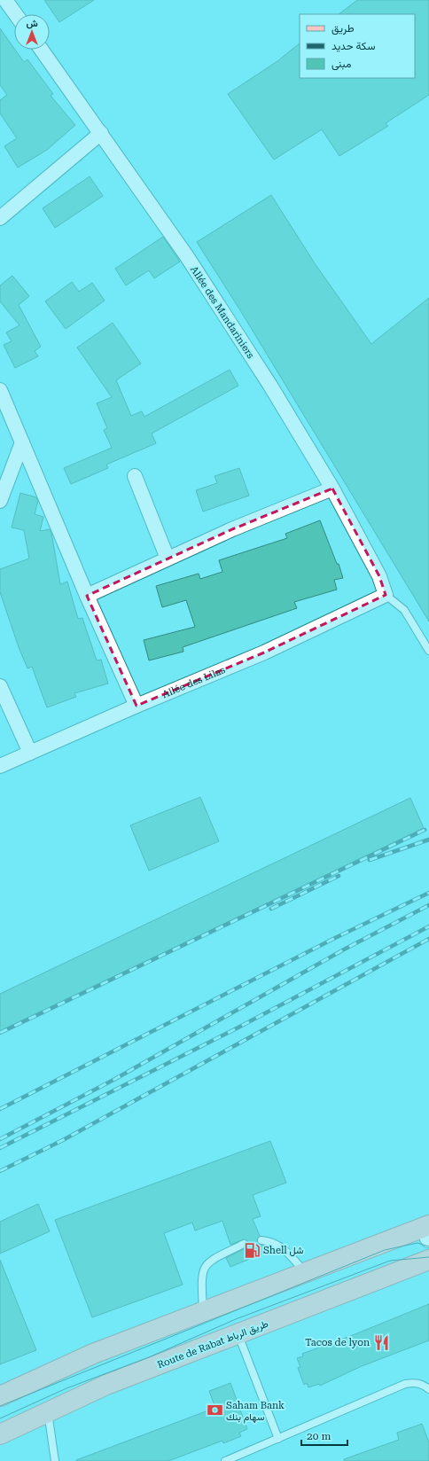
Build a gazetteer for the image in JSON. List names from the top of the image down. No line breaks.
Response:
{"streets":{"main road":["Route de Rabat طريق الرباط"],"street":["Allée des Mandariniers","Allée des Lilas"]},"crossings":[["Allée des Mandariniers","Allée des Lilas"]],"places":{"fuel station":["Shell شل"],"restaurant":["Tacos de lyon"],"bank":["Saham Bank سهام بنك"]},"legend":["طريق","سكة حديد","مبنى"],"scale_bar":"20 m","north":"top"}
